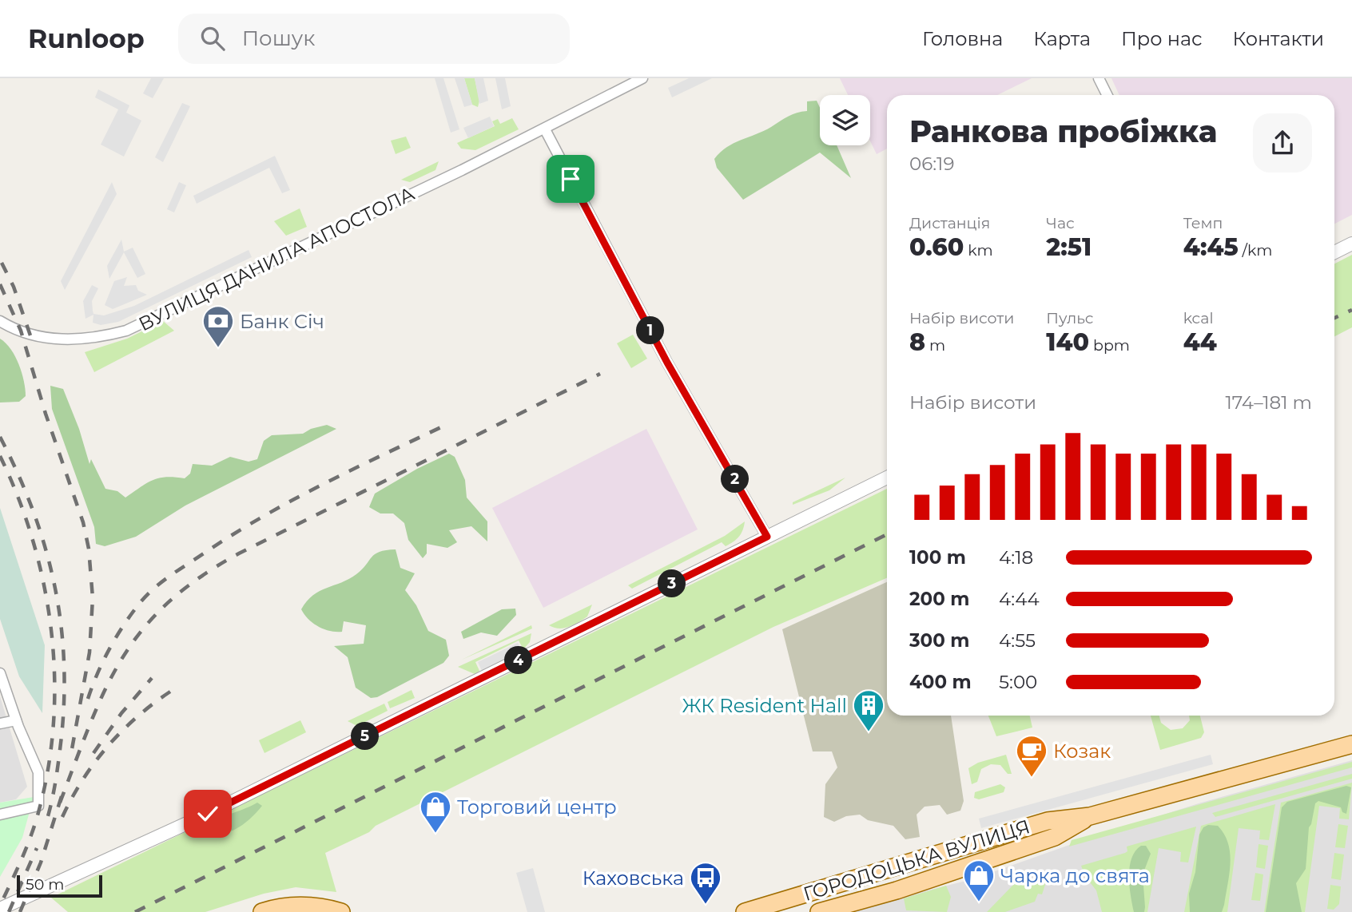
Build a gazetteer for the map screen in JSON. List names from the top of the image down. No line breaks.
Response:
{"streets":{"main road":["ГОРОДОЦЬКА ВУЛИЦЯ"],"street":["ВУЛИЦЯ ДАНИЛА АПОСТОЛА"]},"places":{"bank":["Банк Січ"],"building":["ЖК Resident Hall"],"cafe":["Козак"],"shop":["Торговий центр","Чарка до свята"],"bus stop":["Каховська"]},"scale_bar":"50 m","page":{"header":"Runloop","search":"Пошук","nav":["Головна","Карта","Про нас","Контакти"],"heading":["Ранкова пробіжка","06:19"],"stats":[["Дистанція","0.60 km"],["Час","2:51"],["Темп","4:45 /km"],["Набір висоти","8 m"],["Пульс","140 bpm"],["kcal","44"]],"pins":["1","2","3","4","5"],"chart":["Набір висоти","174–181 m"],"list":[{"name":"100 m","note":"4:18"},{"name":"200 m","note":"4:44"},{"name":"300 m","note":"4:55"},{"name":"400 m","note":"5:00"}],"scale":"50 m"}}
